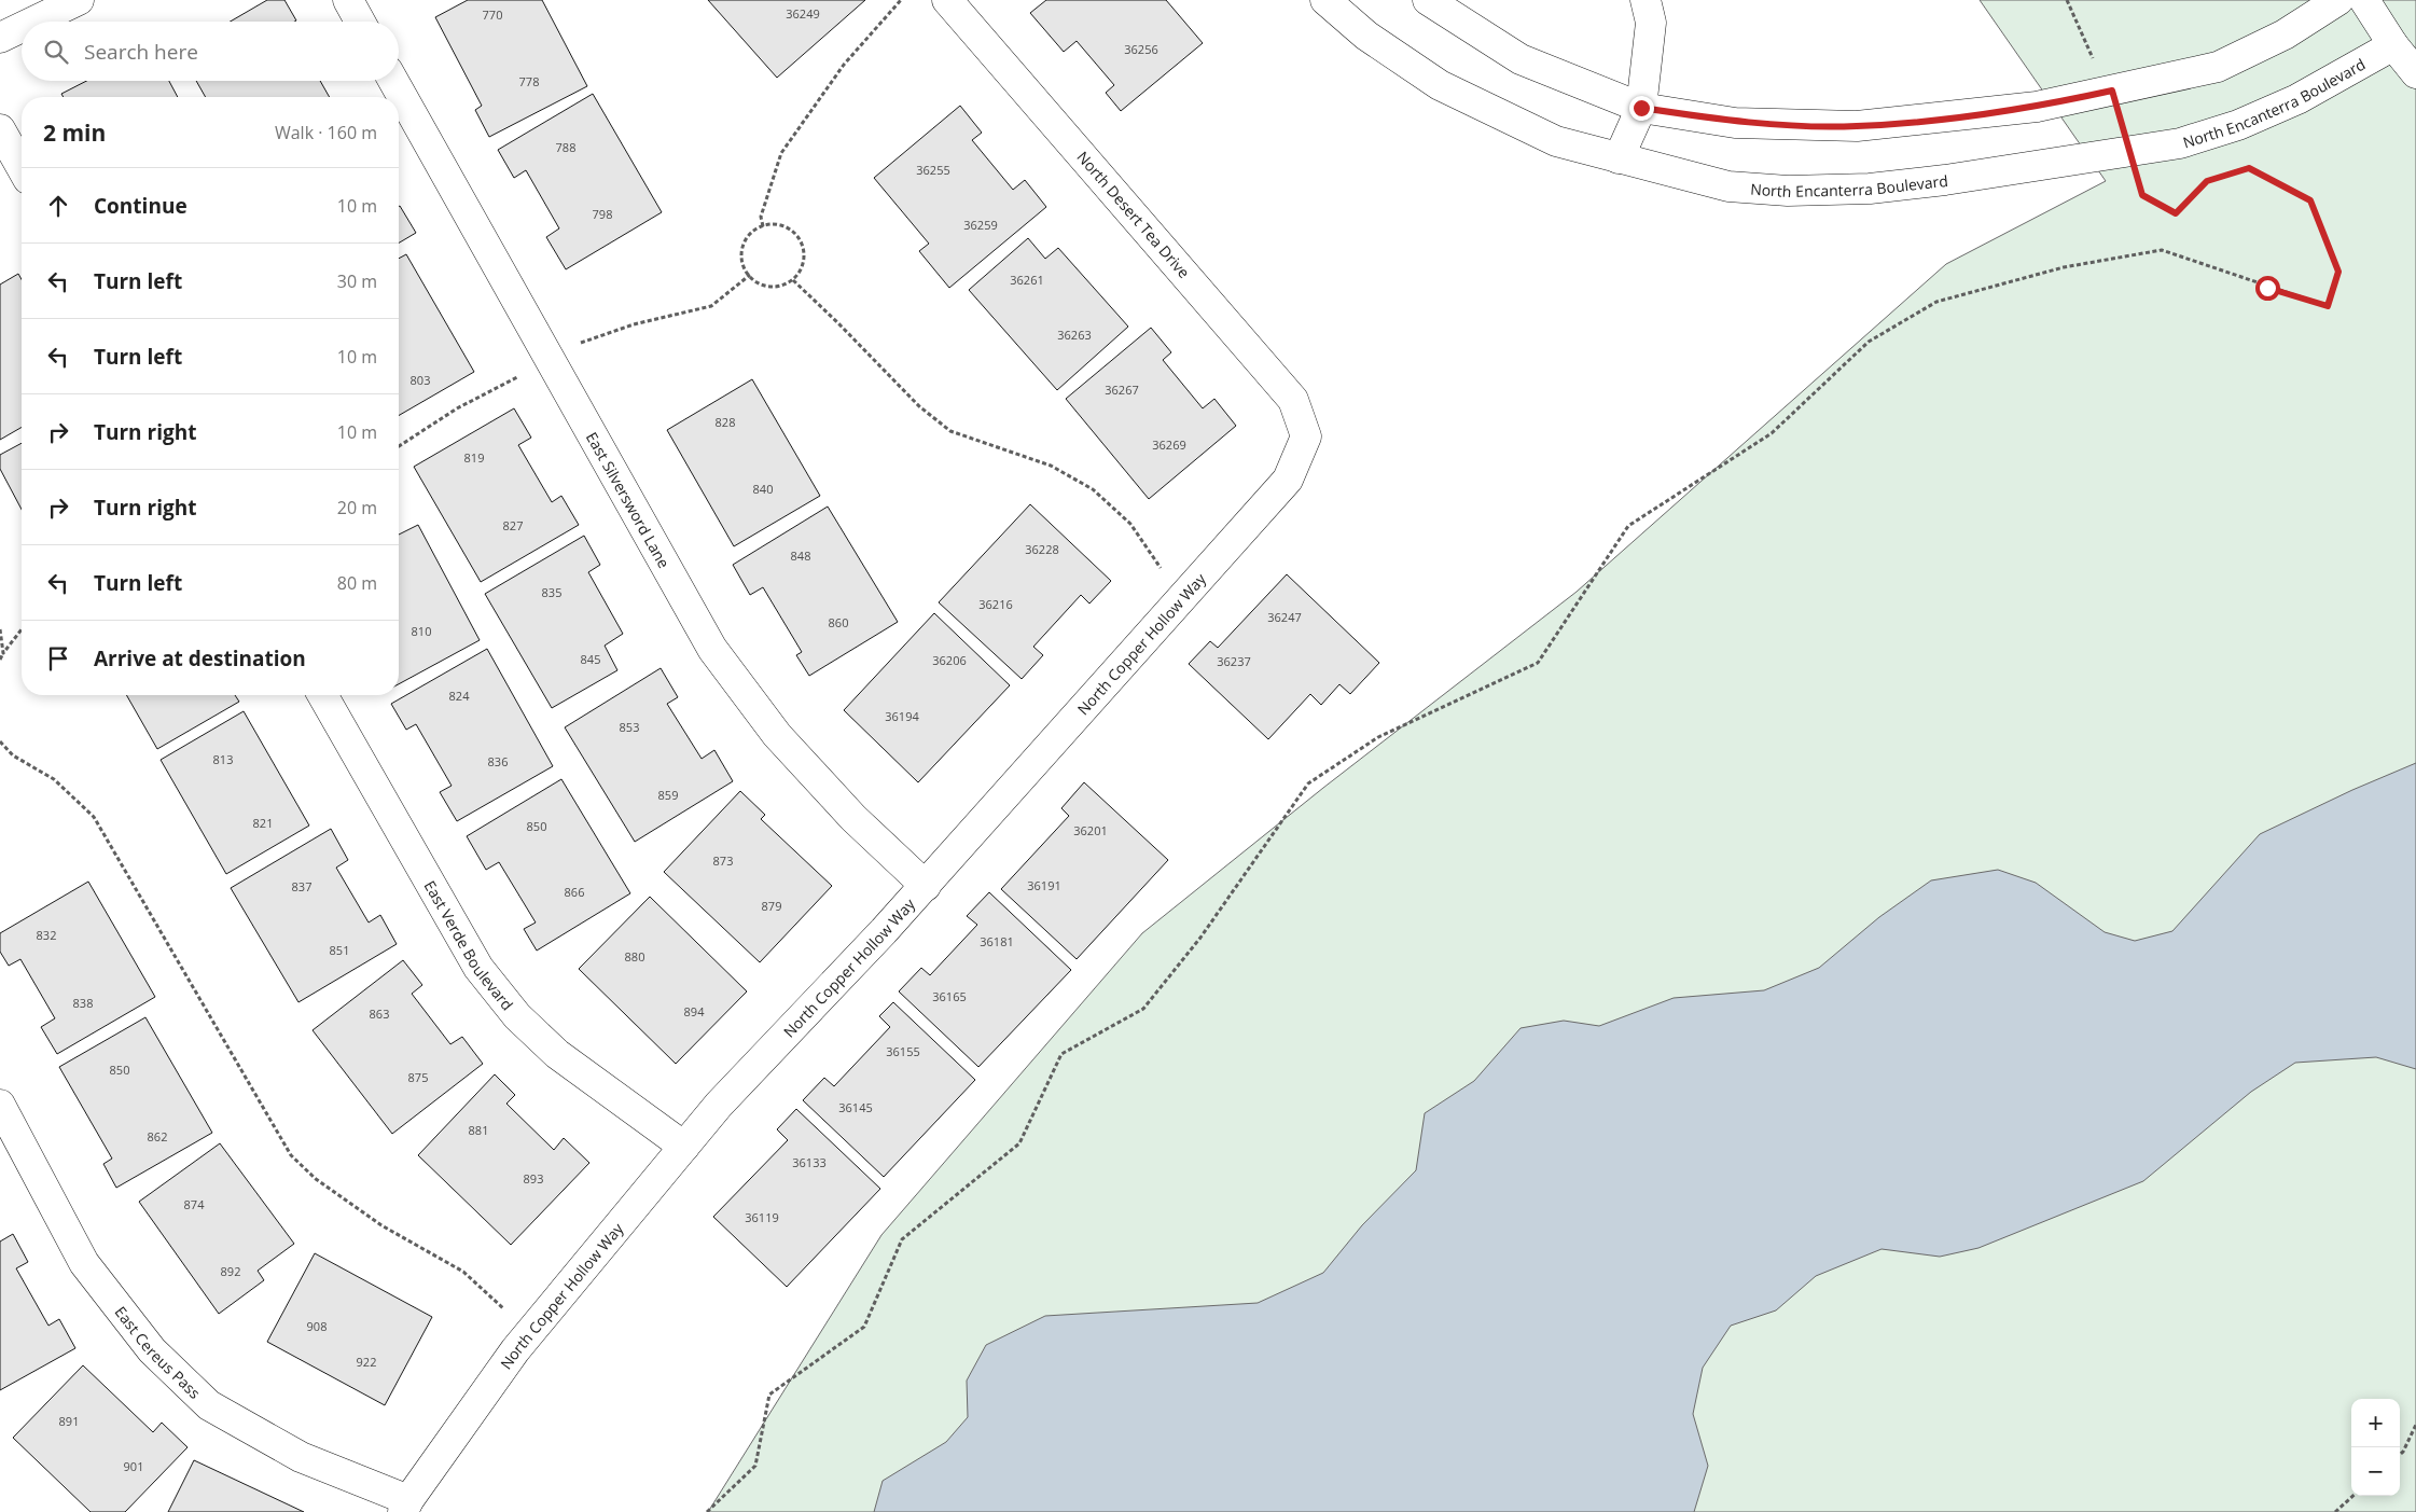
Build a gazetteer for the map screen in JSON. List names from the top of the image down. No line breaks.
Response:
{"streets":{"street":["North Encanterra Boulevard","North Desert Tea Drive","East Silversword Lane","North Copper Hollow Way","East Verde Boulevard","East Cereus Pass"]},"crossings":[["North Desert Tea Drive","North Copper Hollow Way"],["East Silversword Lane","North Copper Hollow Way"],["North Copper Hollow Way","East Verde Boulevard"],["North Copper Hollow Way","East Cereus Pass"]],"house_numbers":["36249","770","36256","778","788","36255","798","36259","36261","36263","803","36267","828","36269","819","840","827","36228","848","835","36216","36247","860","810","845","36206","36237","824","36194","853","813","836","859","821","850","36201","873","36191","837","866","879","832","36181","851","880","36165","838","894","863","36155","850","875","36145","881","862","36133","893","874","36119","892","908","922","891","901"],"page":{"search":"Search here","heading":["2 min","Walk · 160 m"],"list":[["Continue","10 m"],["Turn left","30 m"],["Turn left","10 m"],["Turn right","10 m"],["Turn right","20 m"],["Turn left","80 m"],"Arrive at destination"],"map_buttons":["+","−"]}}
